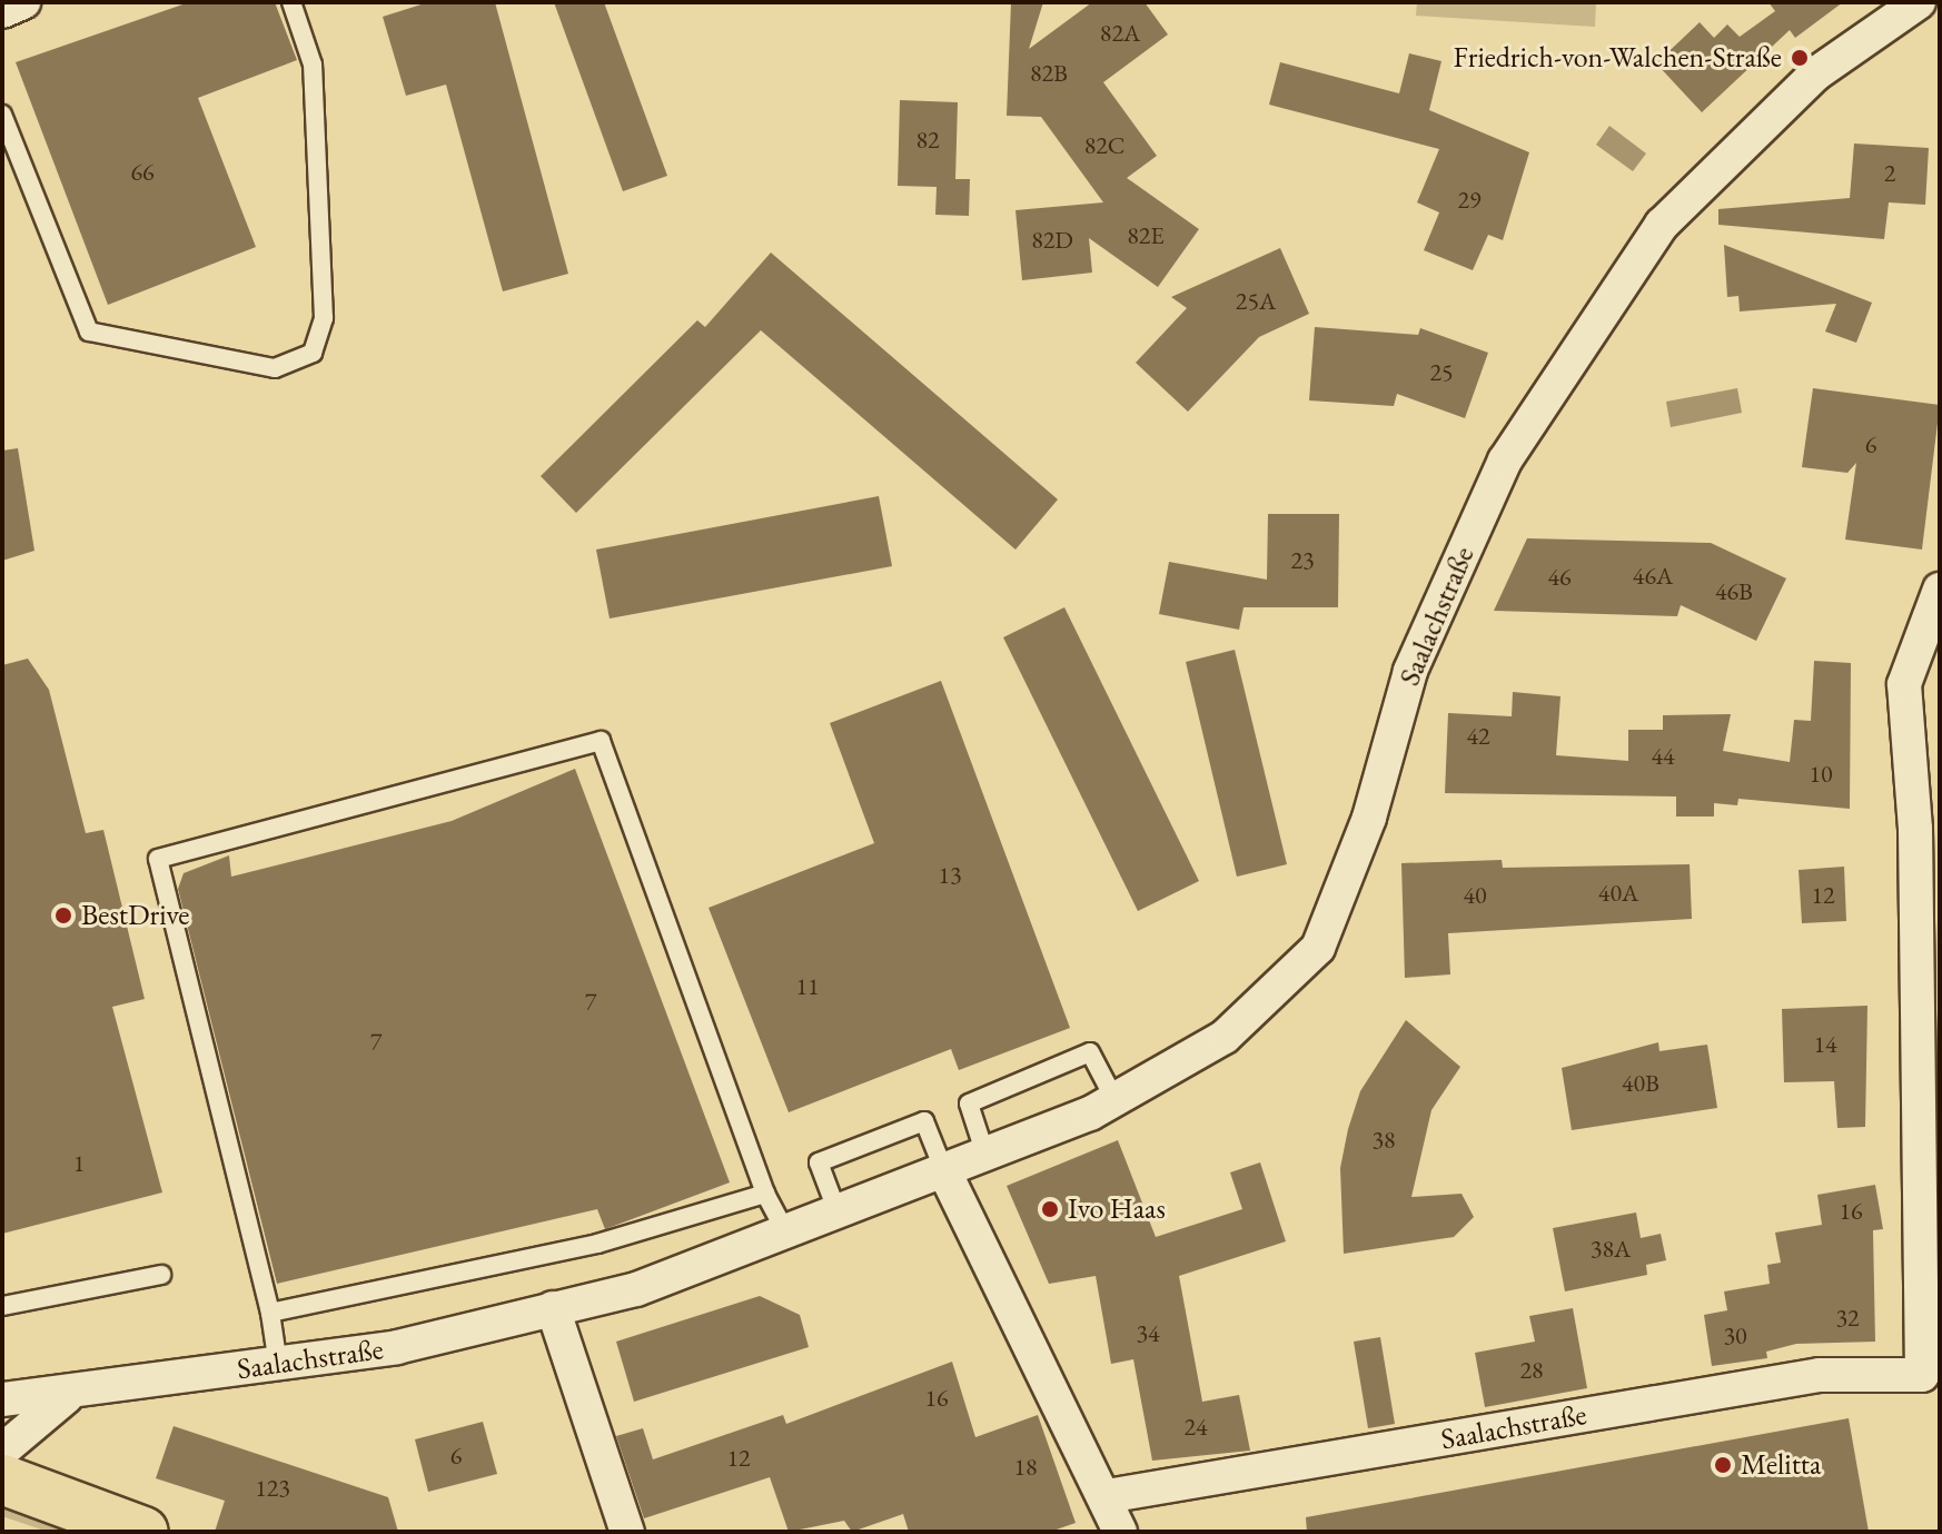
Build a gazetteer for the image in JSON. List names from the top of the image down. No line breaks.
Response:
{"streets":{"street":["Saalachstraße"]},"places":["Friedrich-von-Walchen-Straße","BestDrive","Ivo Haas","Melitta"],"house_numbers":["82A","82B","82","82C","66","2","29","82E","82D","25A","25","6","23","46A","46","46B","42","44","10","13","40A","40","12","11","7","7","14","40B","38","1","16","38A","32","34","30","28","16","24","6","12","18","123"]}
